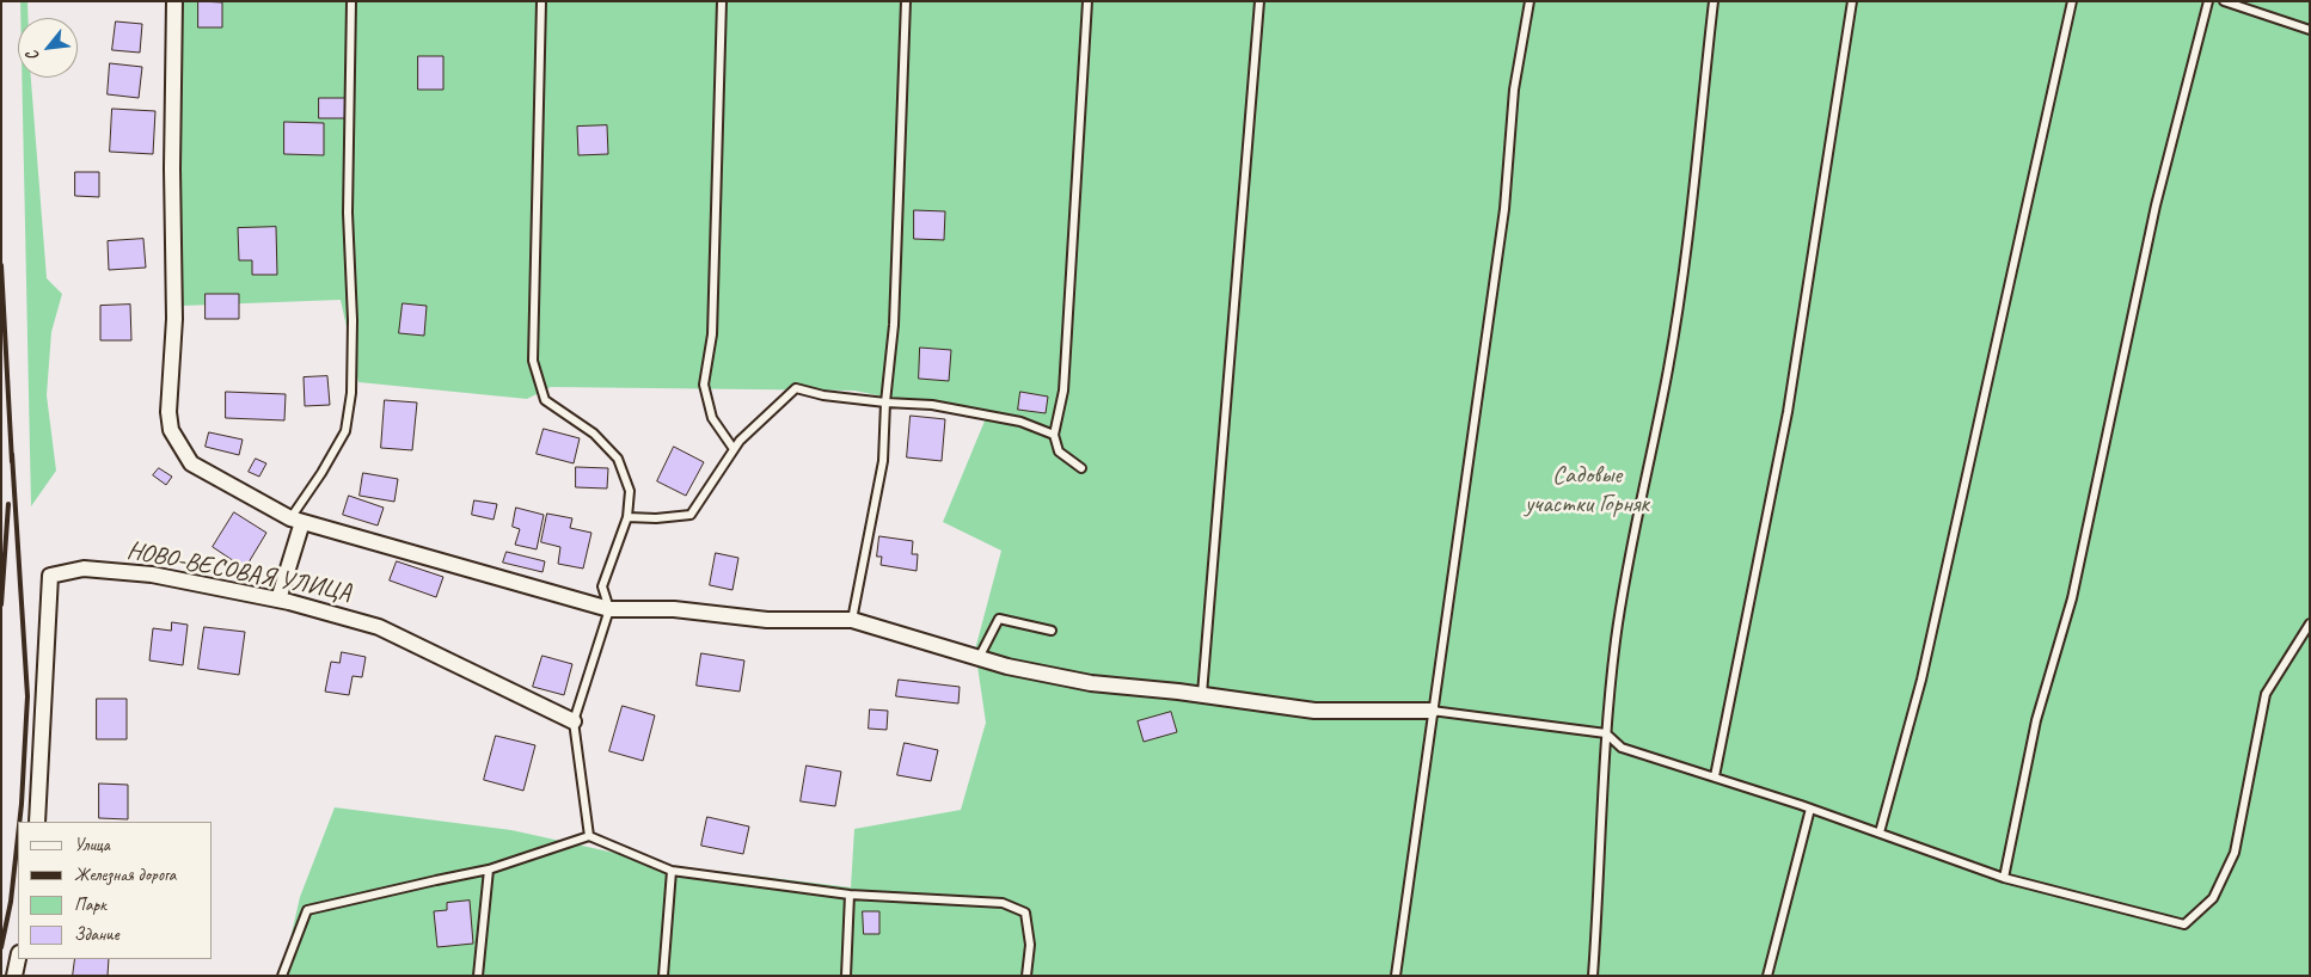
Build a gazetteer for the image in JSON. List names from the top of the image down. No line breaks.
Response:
{"streets":{"street":["НОВО-ВЕСОВАЯ УЛИЦА"]},"parks":["Садовые участки Горняк"],"legend":["Улица","Железная дорога","Парк","Здание"],"north":"bottom left"}
